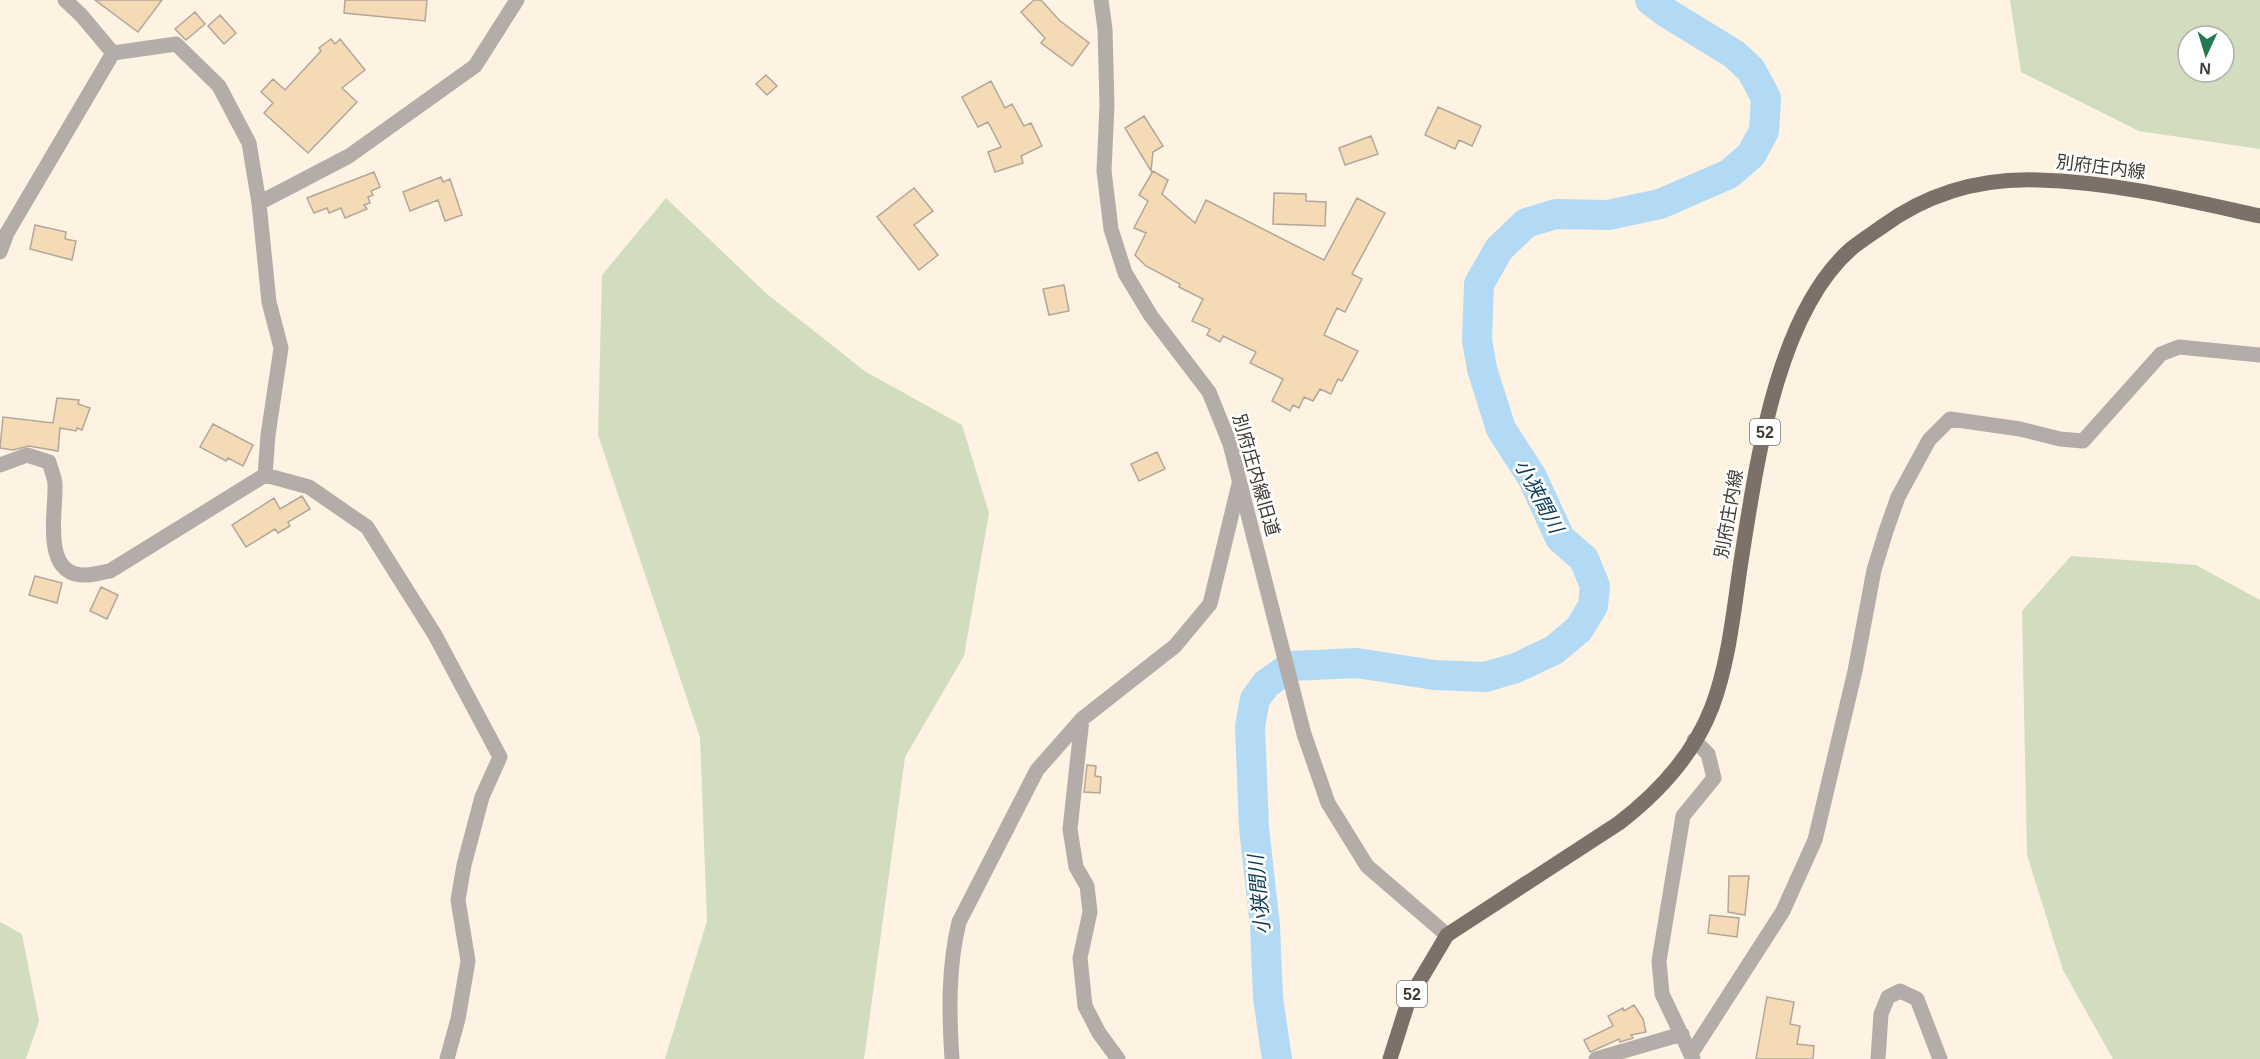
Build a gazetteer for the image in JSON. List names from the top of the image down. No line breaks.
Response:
{"streets":{"main road":["別府庄内線","52"],"street":["別府庄内線旧道"]},"crossings":[["別府庄内線","別府庄内線旧道"]],"water":["小狭間川"],"north":"bottom"}
